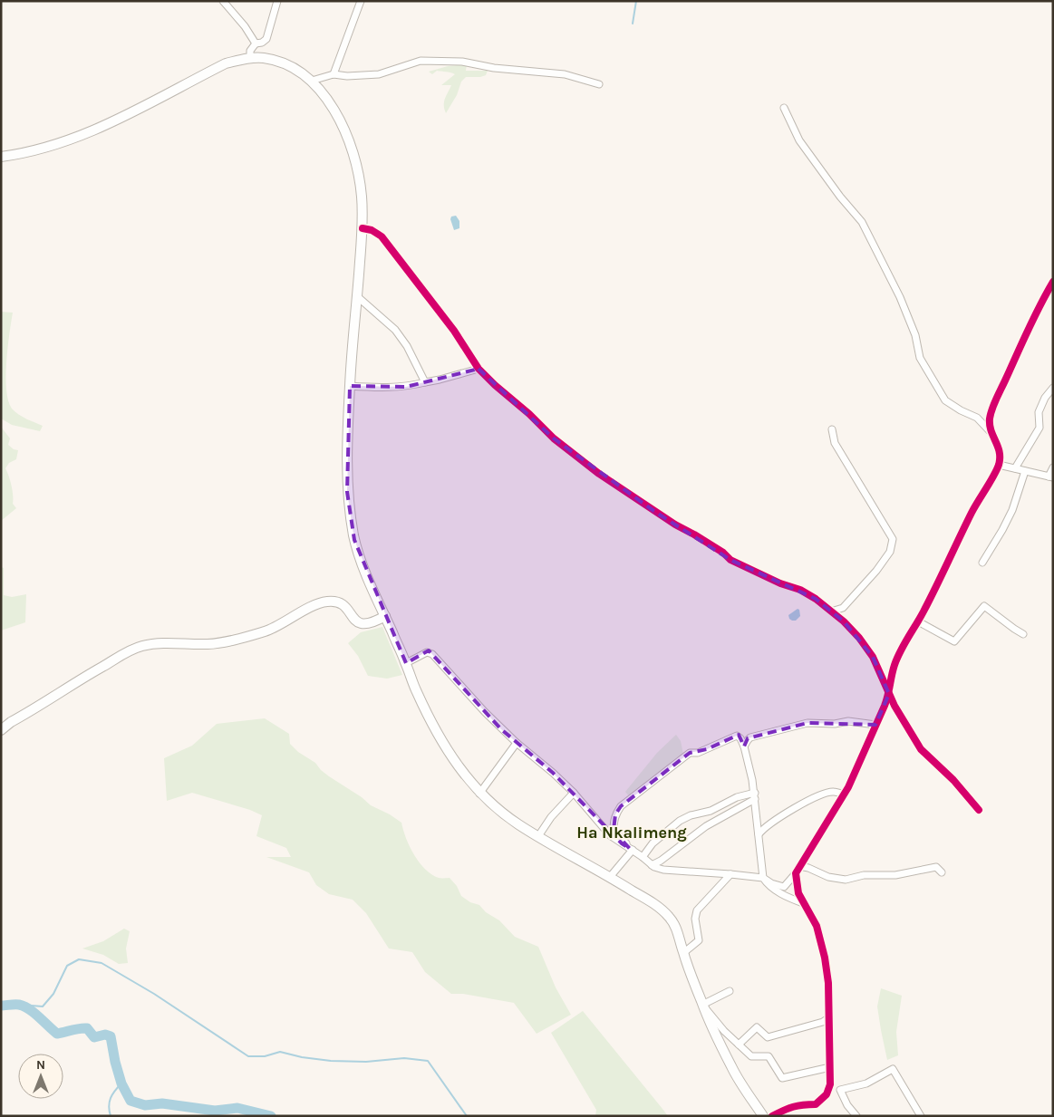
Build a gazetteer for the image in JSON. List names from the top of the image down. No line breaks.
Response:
{"districts":["Ha Nkalimeng"],"north":"top"}
